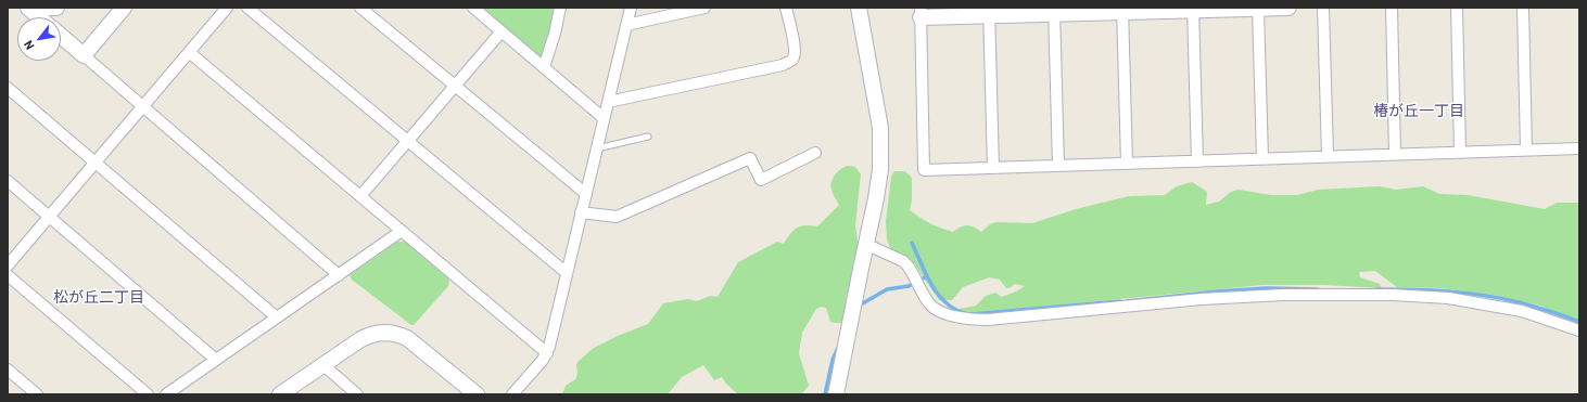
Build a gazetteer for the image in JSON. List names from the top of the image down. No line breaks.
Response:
{"districts":["椿が丘一丁目","松が丘二丁目"],"north":"bottom left"}
